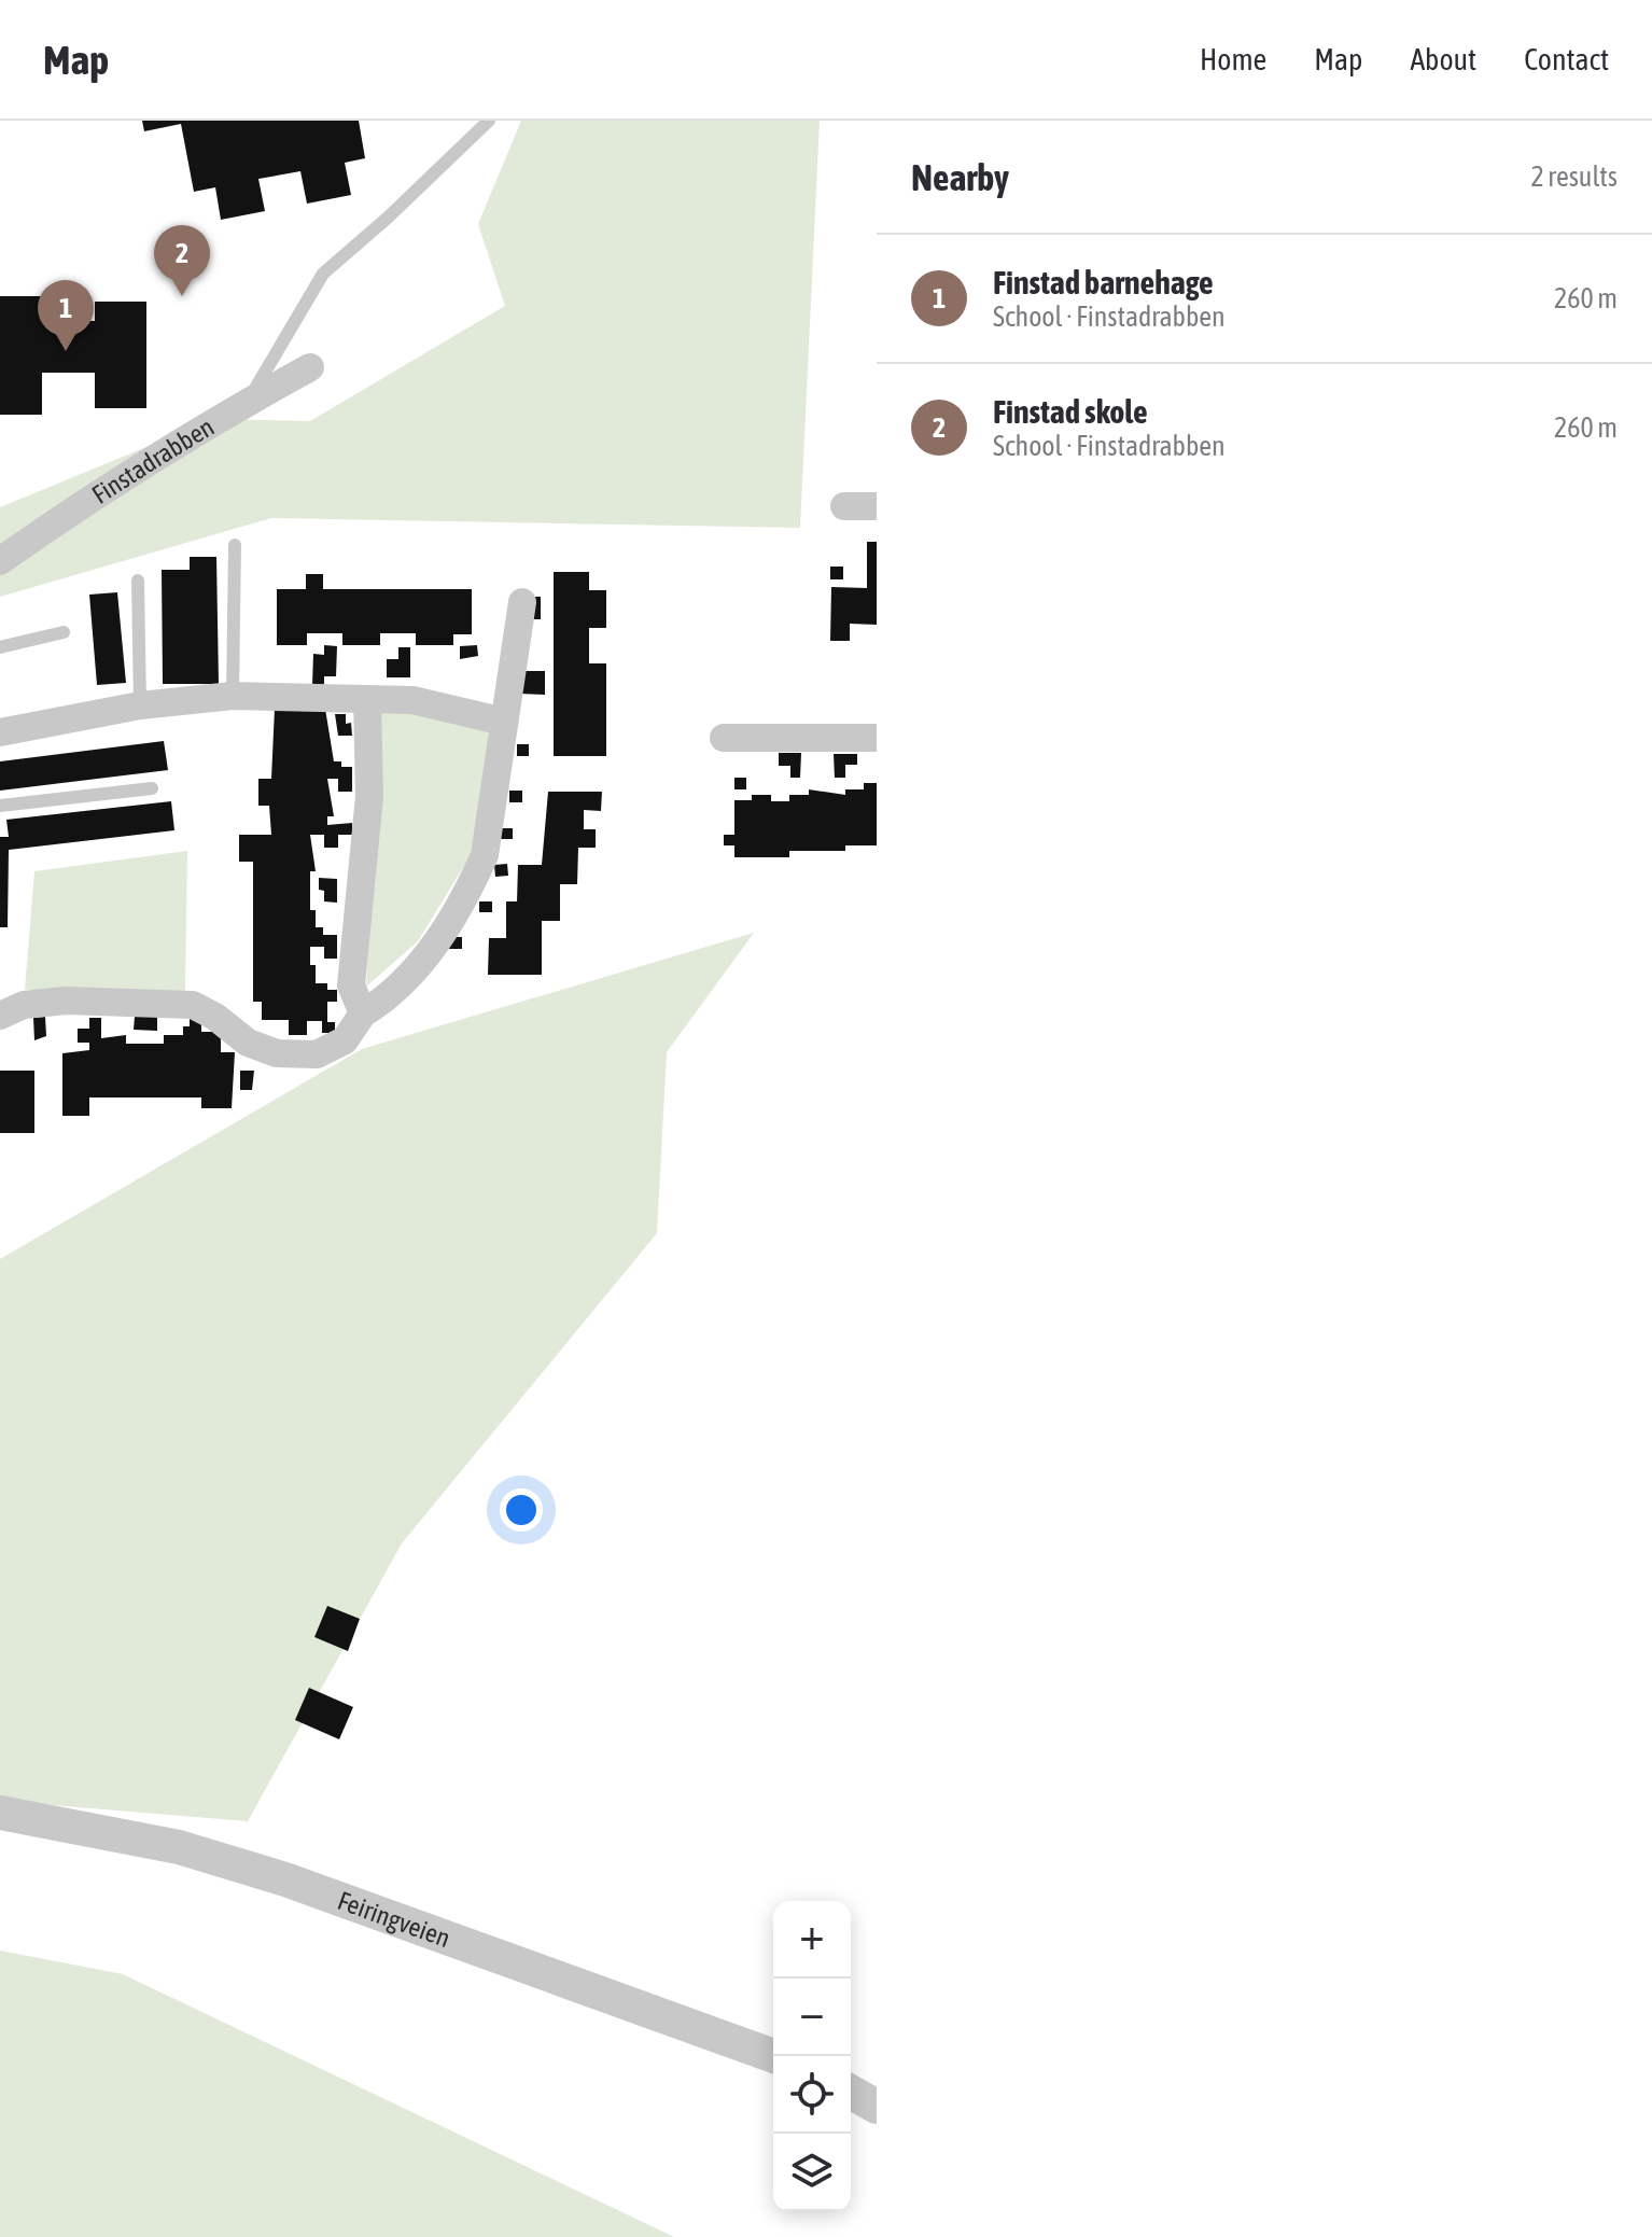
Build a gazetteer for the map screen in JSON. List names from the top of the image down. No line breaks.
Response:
{"streets":{"street":["Finstadrabben","Feiringveien"]},"page":{"header":"Map","nav":["Home","Map","About","Contact"],"heading":["Nearby","2 results"],"pins":["2","1"],"list":[{"mark":"1","name":"Finstad barnehage","note":"School · Finstadrabben","value":"260 m"},{"mark":"2","name":"Finstad skole","note":"School · Finstadrabben","value":"260 m"}],"map_buttons":["+","−"]}}
